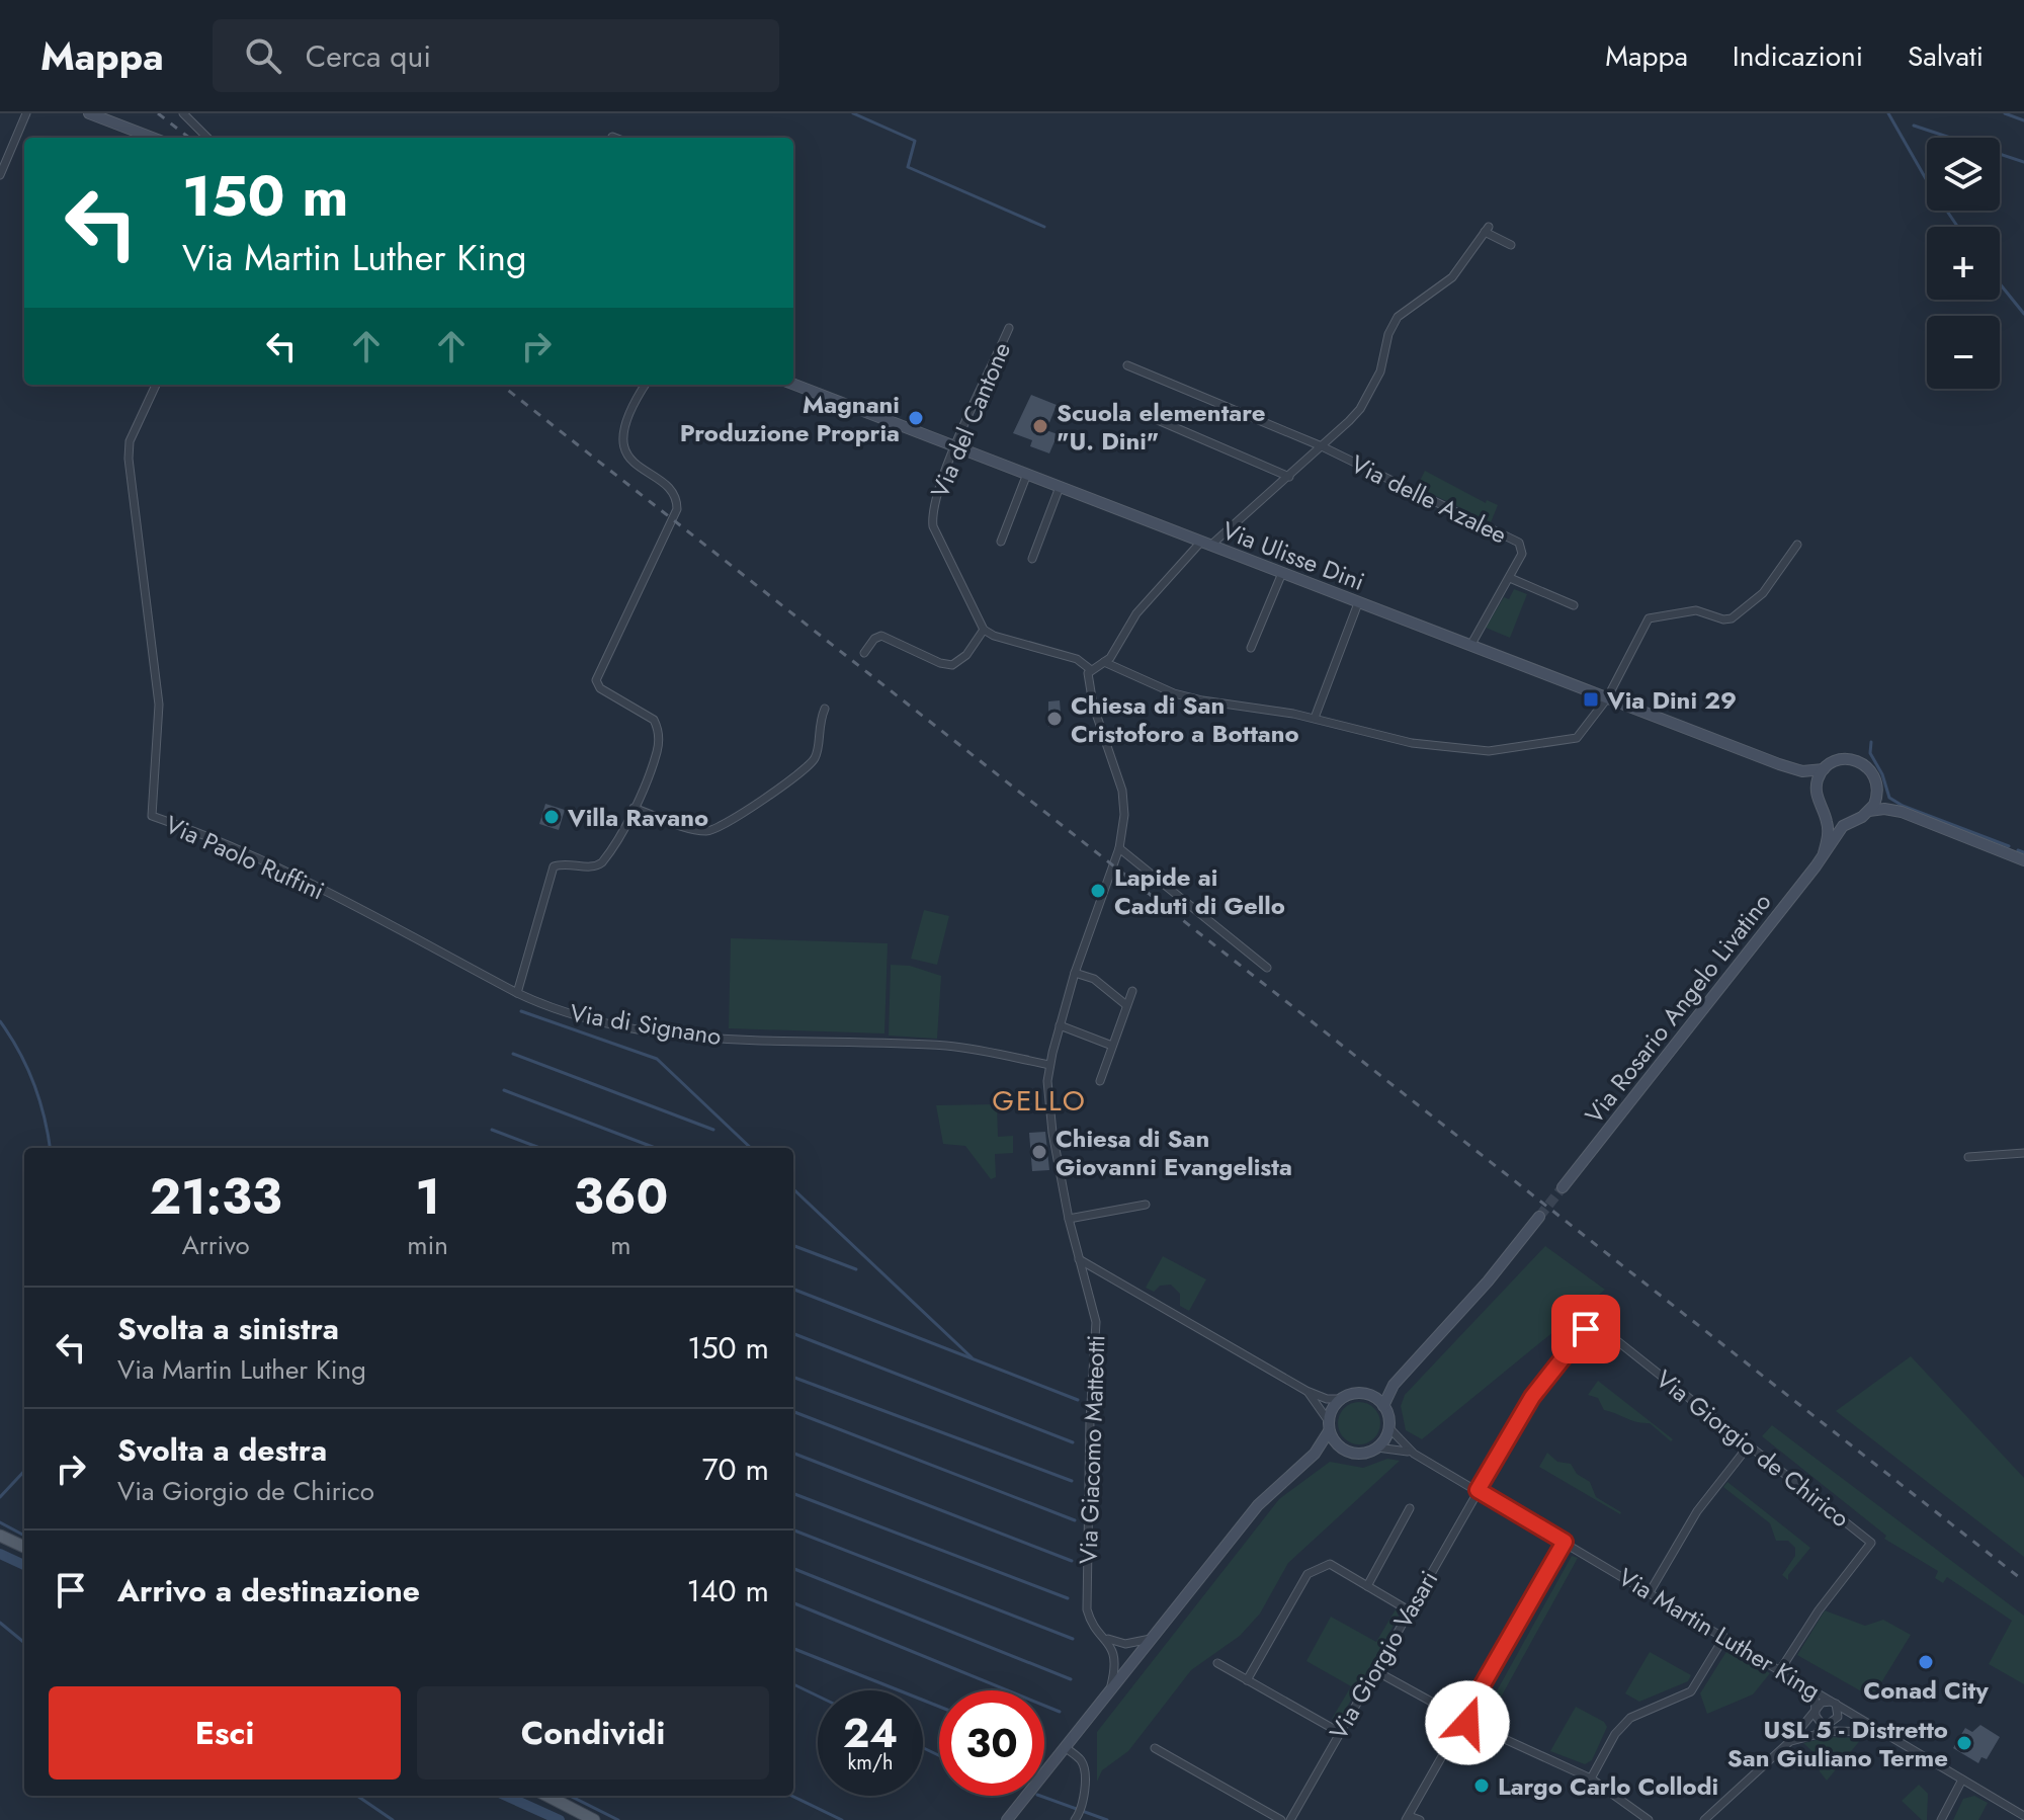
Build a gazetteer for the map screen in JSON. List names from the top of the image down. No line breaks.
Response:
{"streets":{"street":["Via del Cantone","Via delle Azalee","Via Ulisse Dini","Via Paolo Ruffini","Via Rosario Angelo Livatino","Via di Signano","Via Giorgio de Chirico","Via Giacomo Matteotti","Via Martin Luther King","Via Giorgio Vasari"]},"crossings":[["Via del Cantone","Via Ulisse Dini"],["Via delle Azalee","Via Ulisse Dini"],["Via Paolo Ruffini","Via di Signano"],["Via di Signano","Via Giacomo Matteotti"],["Via Giorgio de Chirico","Via Martin Luther King"],["Via Giorgio de Chirico","Via Giorgio Vasari"],["Via Martin Luther King","Via Giorgio Vasari"]],"districts":["GELLO"],"places":{"other":["Magnani Produzione Propria","Scuola elementare \"U. Dini\"","Chiesa di San Cristoforo a Bottano","Villa Ravano","Lapide ai Caduti di Gello","Chiesa di San Giovanni Evangelista","Conad City","USL 5 - Distretto San Giuliano Terme","Largo Carlo Collodi"],"transit":["Via Dini 29"]},"page":{"header":"Mappa","search":"Cerca qui","nav":["Mappa","Indicazioni","Salvati"],"map_buttons":["+","−"],"turn":["150 m","Via Martin Luther King"],"eta":["21:33","Arrivo","1","min","360","m"],"list":[{"name":"Svolta a sinistra","note":"Via Martin Luther King","value":"150 m"},{"name":"Svolta a destra","note":"Via Giorgio de Chirico","value":"70 m"},{"name":"Arrivo a destinazione","value":"140 m"}],"buttons":["Esci","Condividi"],"speed":"24 km/h","limit":"30"}}
